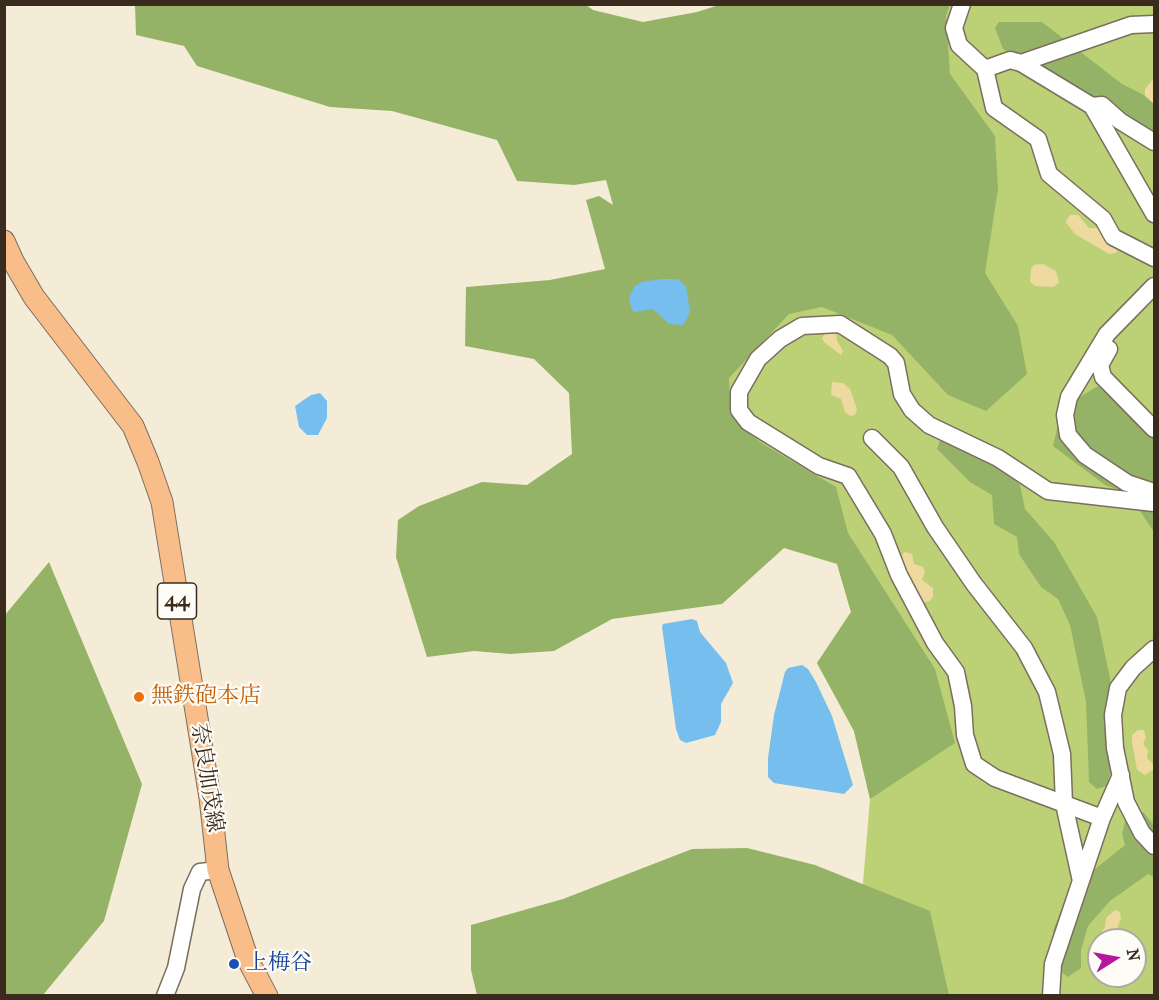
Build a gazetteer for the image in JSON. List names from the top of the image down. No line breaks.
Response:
{"streets":{"main road":["44","奈良加茂線"]},"places":["無鉄砲本店","上梅谷"],"north":"right"}
